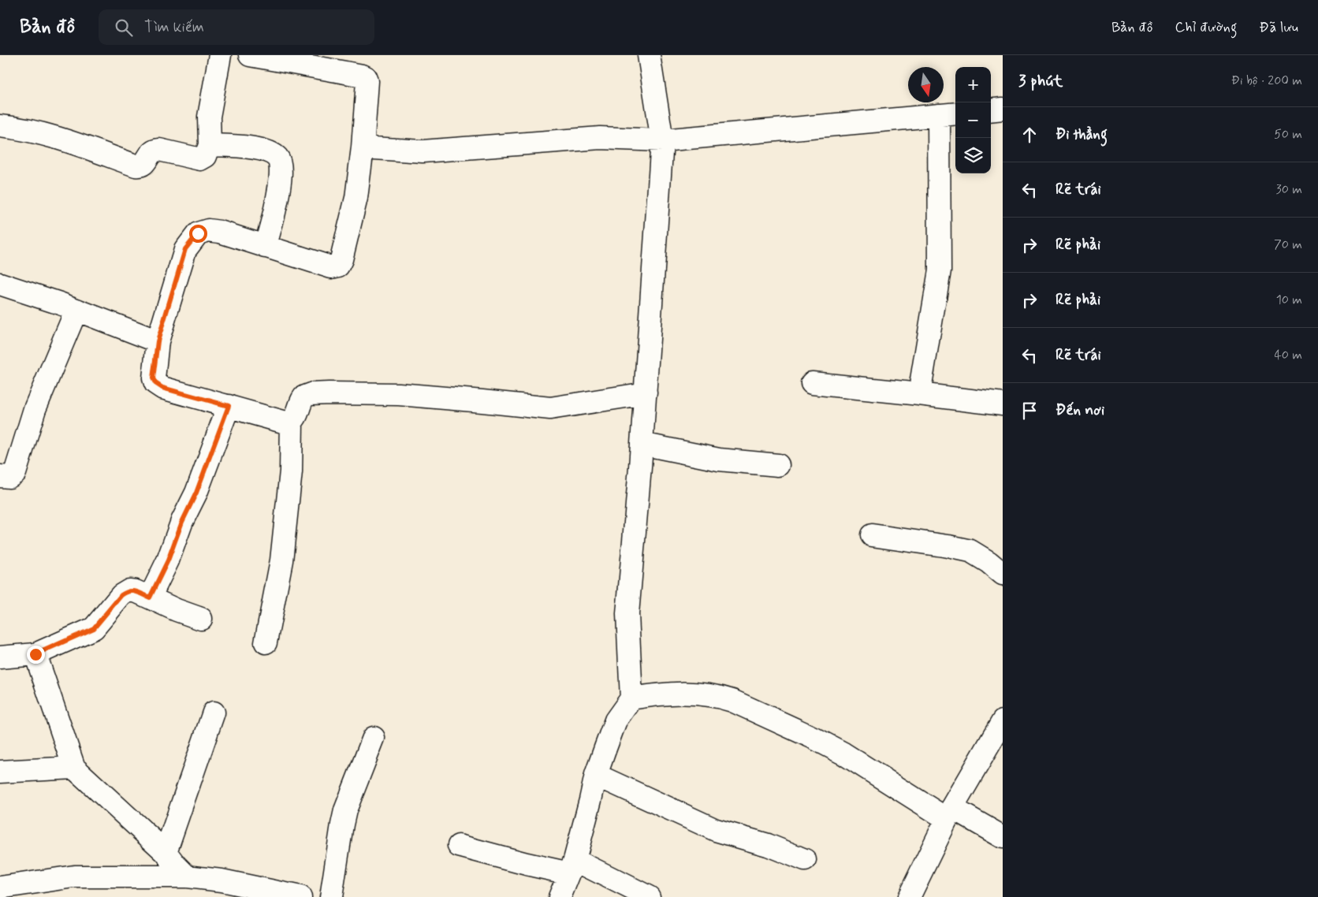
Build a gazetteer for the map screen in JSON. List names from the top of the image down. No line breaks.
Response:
{"north":"bottom","page":{"header":"Bản đồ","search":"Tìm kiếm","nav":["Bản đồ","Chỉ đường","Đã lưu"],"heading":["3 phút","Đi bộ · 200 m"],"map_buttons":["+","−"],"list":[["Đi thẳng","50 m"],["Rẽ trái","30 m"],["Rẽ phải","70 m"],["Rẽ phải","10 m"],["Rẽ trái","40 m"],"Đến nơi"]}}
